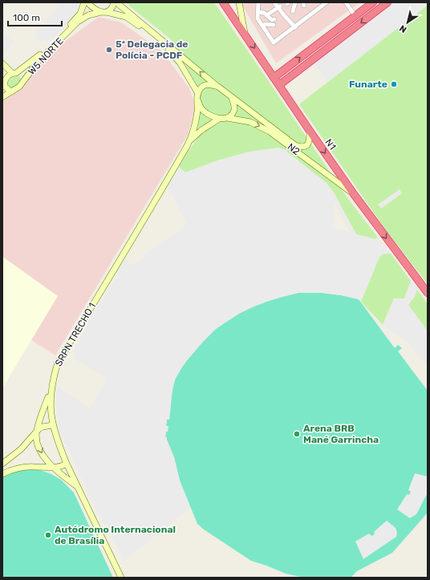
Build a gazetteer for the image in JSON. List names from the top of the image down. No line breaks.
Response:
{"streets":{"highway":["N1"],"main road":["W5 NORTE","N2","SRPN TRECHO 1"]},"crossings":[["N1","N2"],["N2","SRPN TRECHO 1"]],"one_way":["N1","N2"],"places":["5ª Delegacia de Polícia - PCDF","Funarte","Arena BRB Mané Garrincha","Autódromo Internacional de Brasília"],"scale_bar":"100 m","north":"bottom left"}
